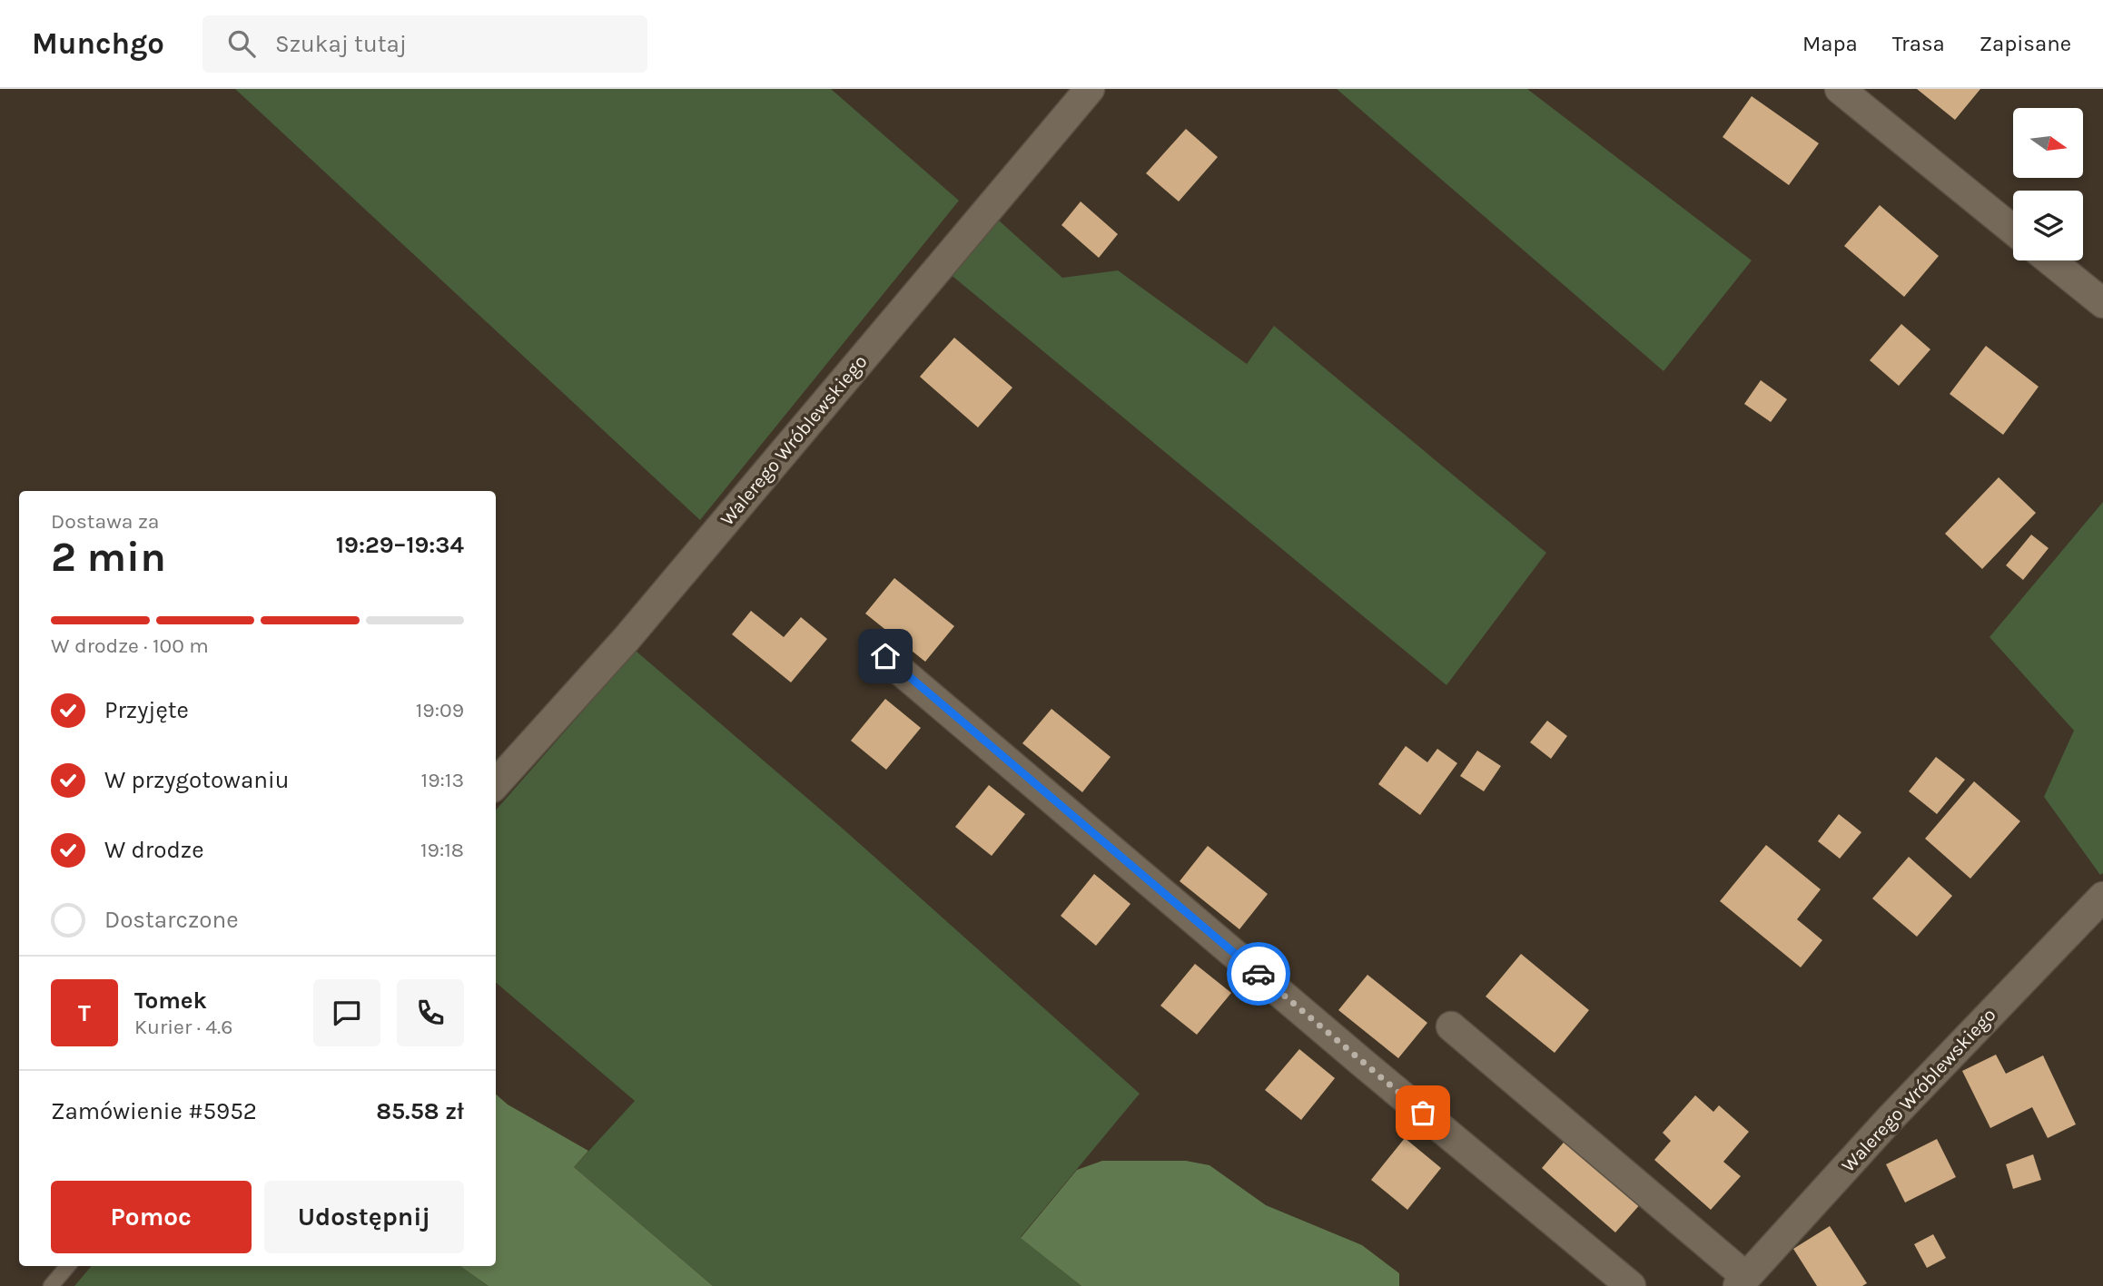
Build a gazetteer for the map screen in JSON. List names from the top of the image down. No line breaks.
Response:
{"streets":{"street":["Walerego Wróblewskiego"]},"north":"right","page":{"header":"Munchgo","search":"Szukaj tutaj","nav":["Mapa","Trasa","Zapisane"],"heading":["2 min","Dostawa za","19:29–19:34"],"panel":["Tomek","Kurier · 4.6","Zamówienie #5952","85.58 zł"],"bar":"W drodze · 100 m","list":[["Przyjęte","19:09"],["W przygotowaniu","19:13"],["W drodze","19:18"],"Dostarczone"],"round":"T","buttons":["Pomoc","Udostępnij"]}}
